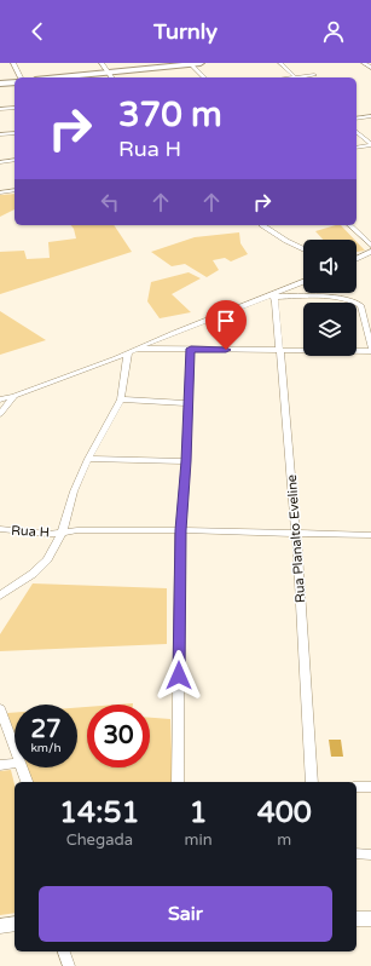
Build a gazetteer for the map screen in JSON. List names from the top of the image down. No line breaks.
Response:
{"streets":{"street":["Rua H","Rua Planalto Eveline"]},"crossings":[["Rua H","Rua Planalto Eveline"]],"page":{"header":"Turnly","turn":["370 m","Rua H"],"speed":"27 km/h","limit":"30","eta":["14:51","Chegada","1","min","400","m"],"buttons":"Sair"}}
